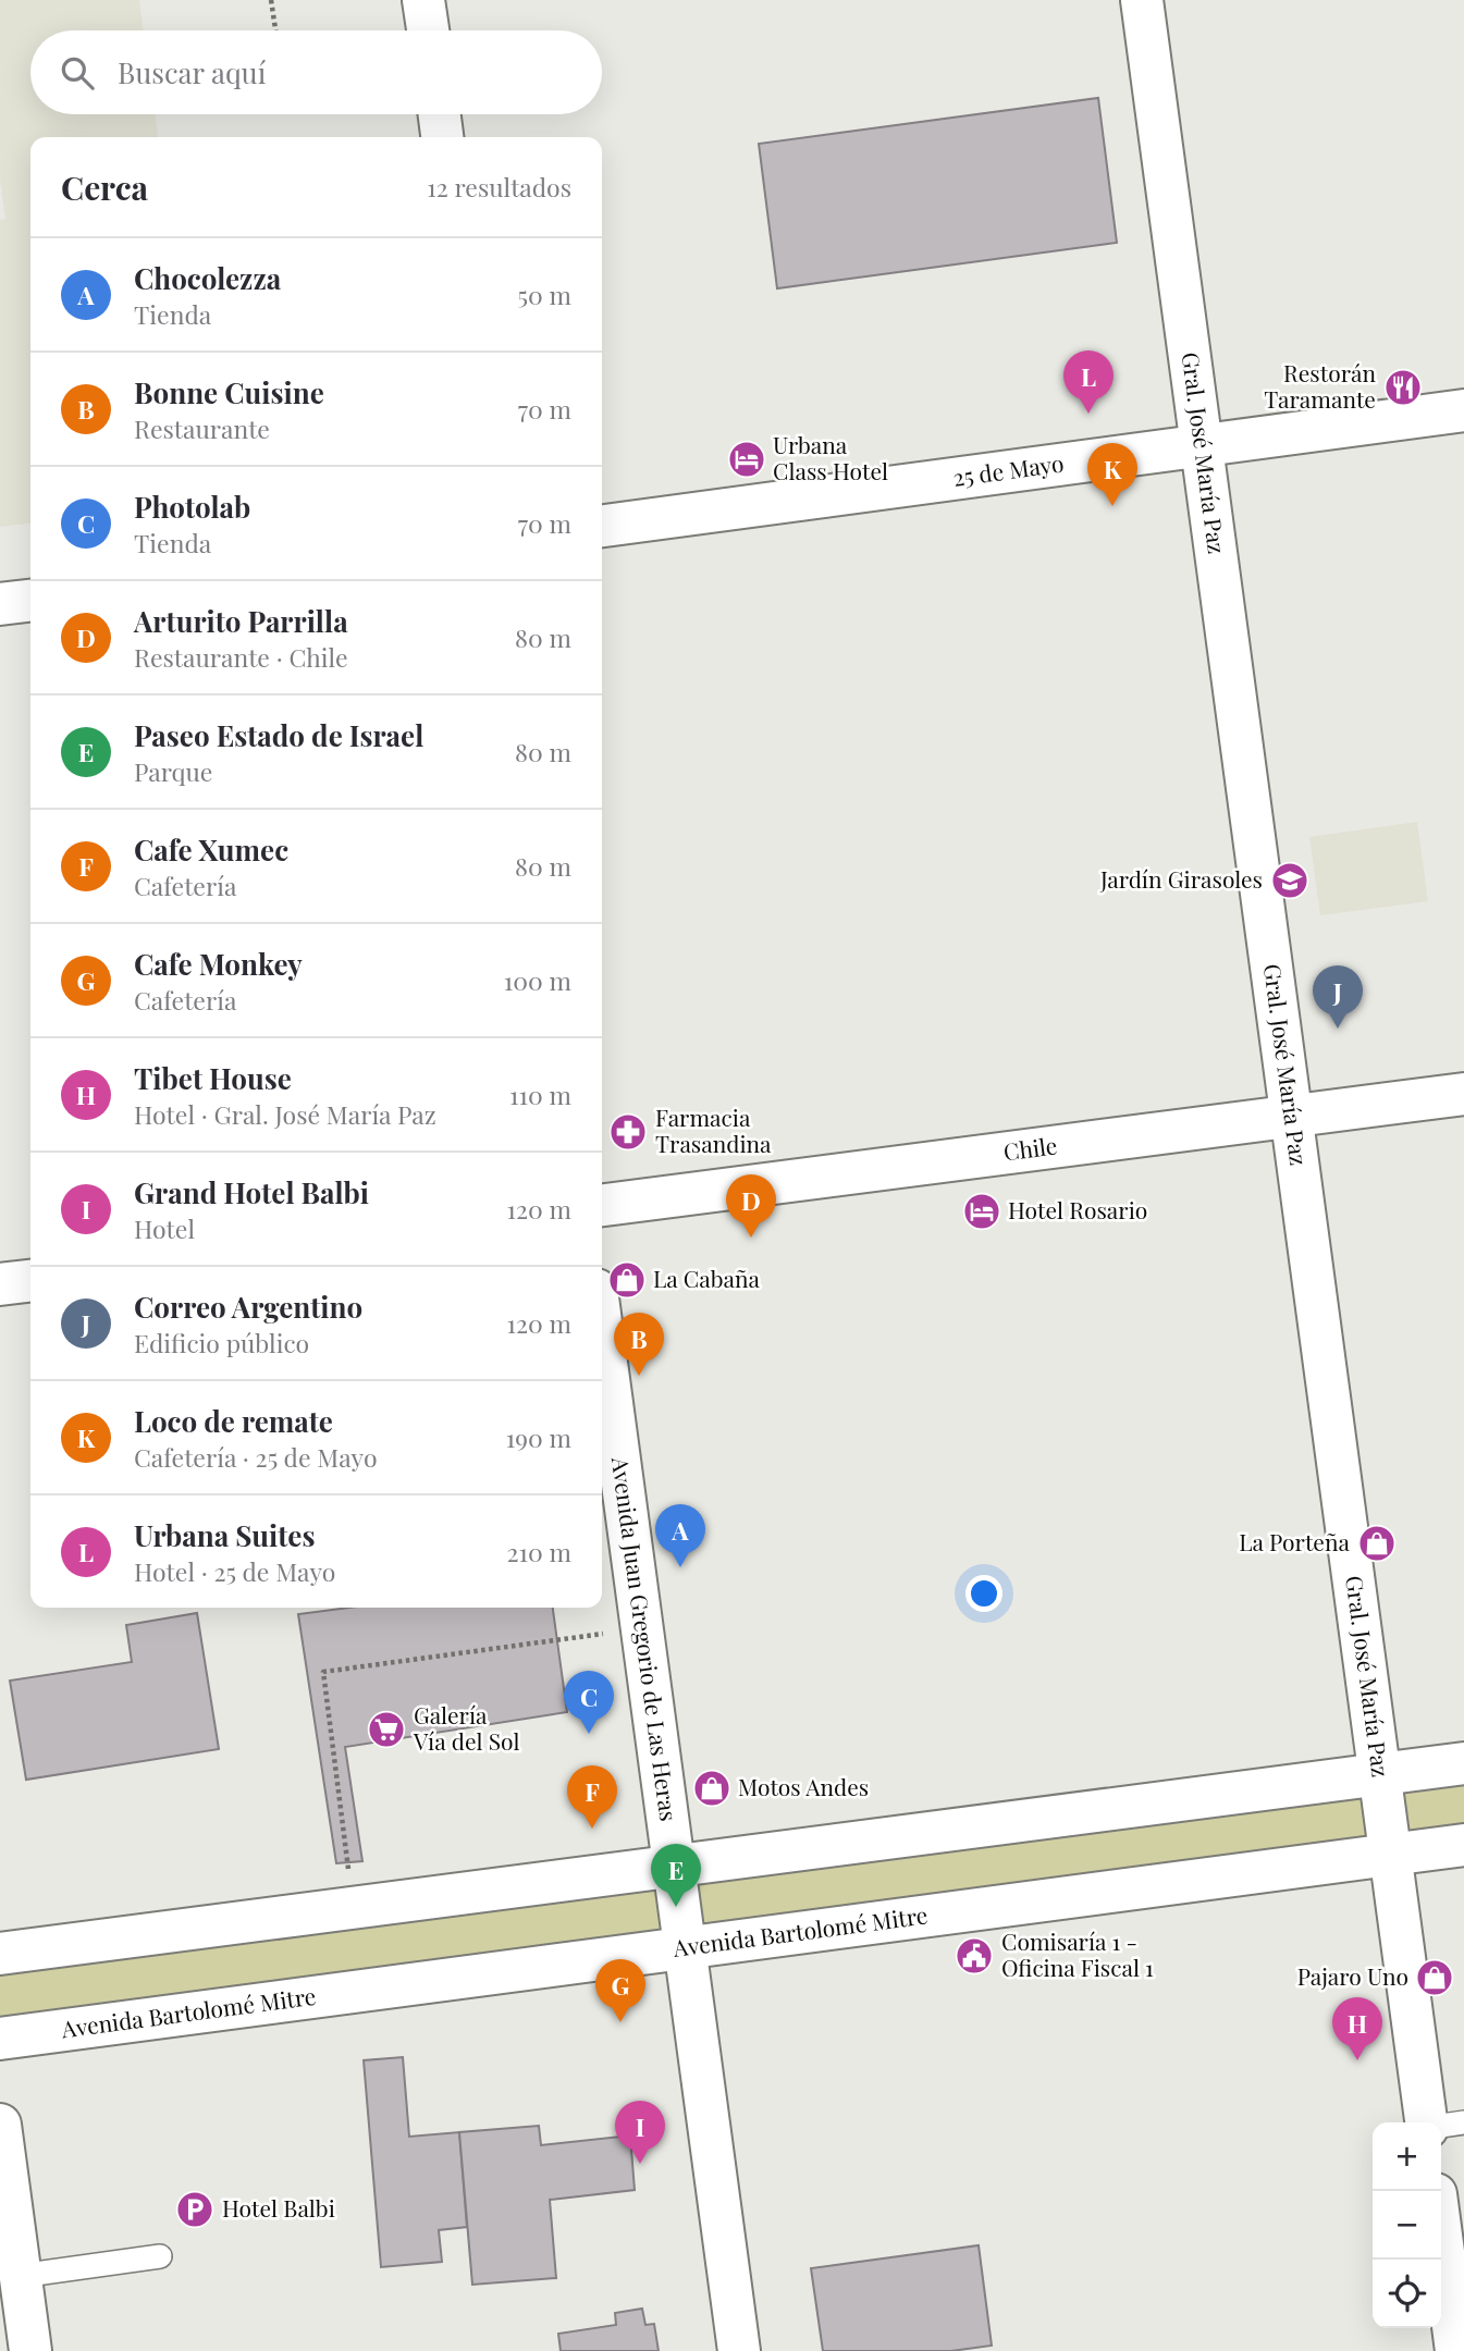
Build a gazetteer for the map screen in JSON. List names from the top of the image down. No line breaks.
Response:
{"streets":{"street":["Gral. José María Paz","25 de Mayo","Chile","Avenida Juan Gregorio de Las Heras","Avenida Bartolomé Mitre"]},"crossings":[["Gral. José María Paz","25 de Mayo"],["Gral. José María Paz","Chile"],["Gral. José María Paz","Avenida Bartolomé Mitre"],["Avenida Juan Gregorio de Las Heras","Avenida Bartolomé Mitre"]],"places":{"restaurant":["Restorán Taramante"],"hotel":["Urbana Class Hotel","Hotel Rosario"],"school or university":["Jardín Girasoles"],"pharmacy":["Farmacia Trasandina"],"shop":["La Cabaña","La Porteña","Motos Andes","Pajaro Uno"],"supermarket":["Galería Vía del Sol"],"public building":["Comisaría 1 - Oficina Fiscal 1"],"parking":["Hotel Balbi"]},"page":{"search":"Buscar aquí","heading":["Cerca","12 resultados"],"list":[{"mark":"A","name":"Chocolezza","note":"Tienda","value":"50 m"},{"mark":"B","name":"Bonne Cuisine","note":"Restaurante","value":"70 m"},{"mark":"C","name":"Photolab","note":"Tienda","value":"70 m"},{"mark":"D","name":"Arturito Parrilla","note":"Restaurante · Chile","value":"80 m"},{"mark":"E","name":"Paseo Estado de Israel","note":"Parque","value":"80 m"},{"mark":"F","name":"Cafe Xumec","note":"Cafetería","value":"80 m"},{"mark":"G","name":"Cafe Monkey","note":"Cafetería","value":"100 m"},{"mark":"H","name":"Tibet House","note":"Hotel · Gral. José María Paz","value":"110 m"},{"mark":"I","name":"Grand Hotel Balbi","note":"Hotel","value":"120 m"},{"mark":"J","name":"Correo Argentino","note":"Edificio público","value":"120 m"},{"mark":"K","name":"Loco de remate","note":"Cafetería · 25 de Mayo","value":"190 m"},{"mark":"L","name":"Urbana Suites","note":"Hotel · 25 de Mayo","value":"210 m"}],"pins":["L","K","J","D","B","A","C","F","E","G","H","I"],"map_buttons":["+","−"]}}
